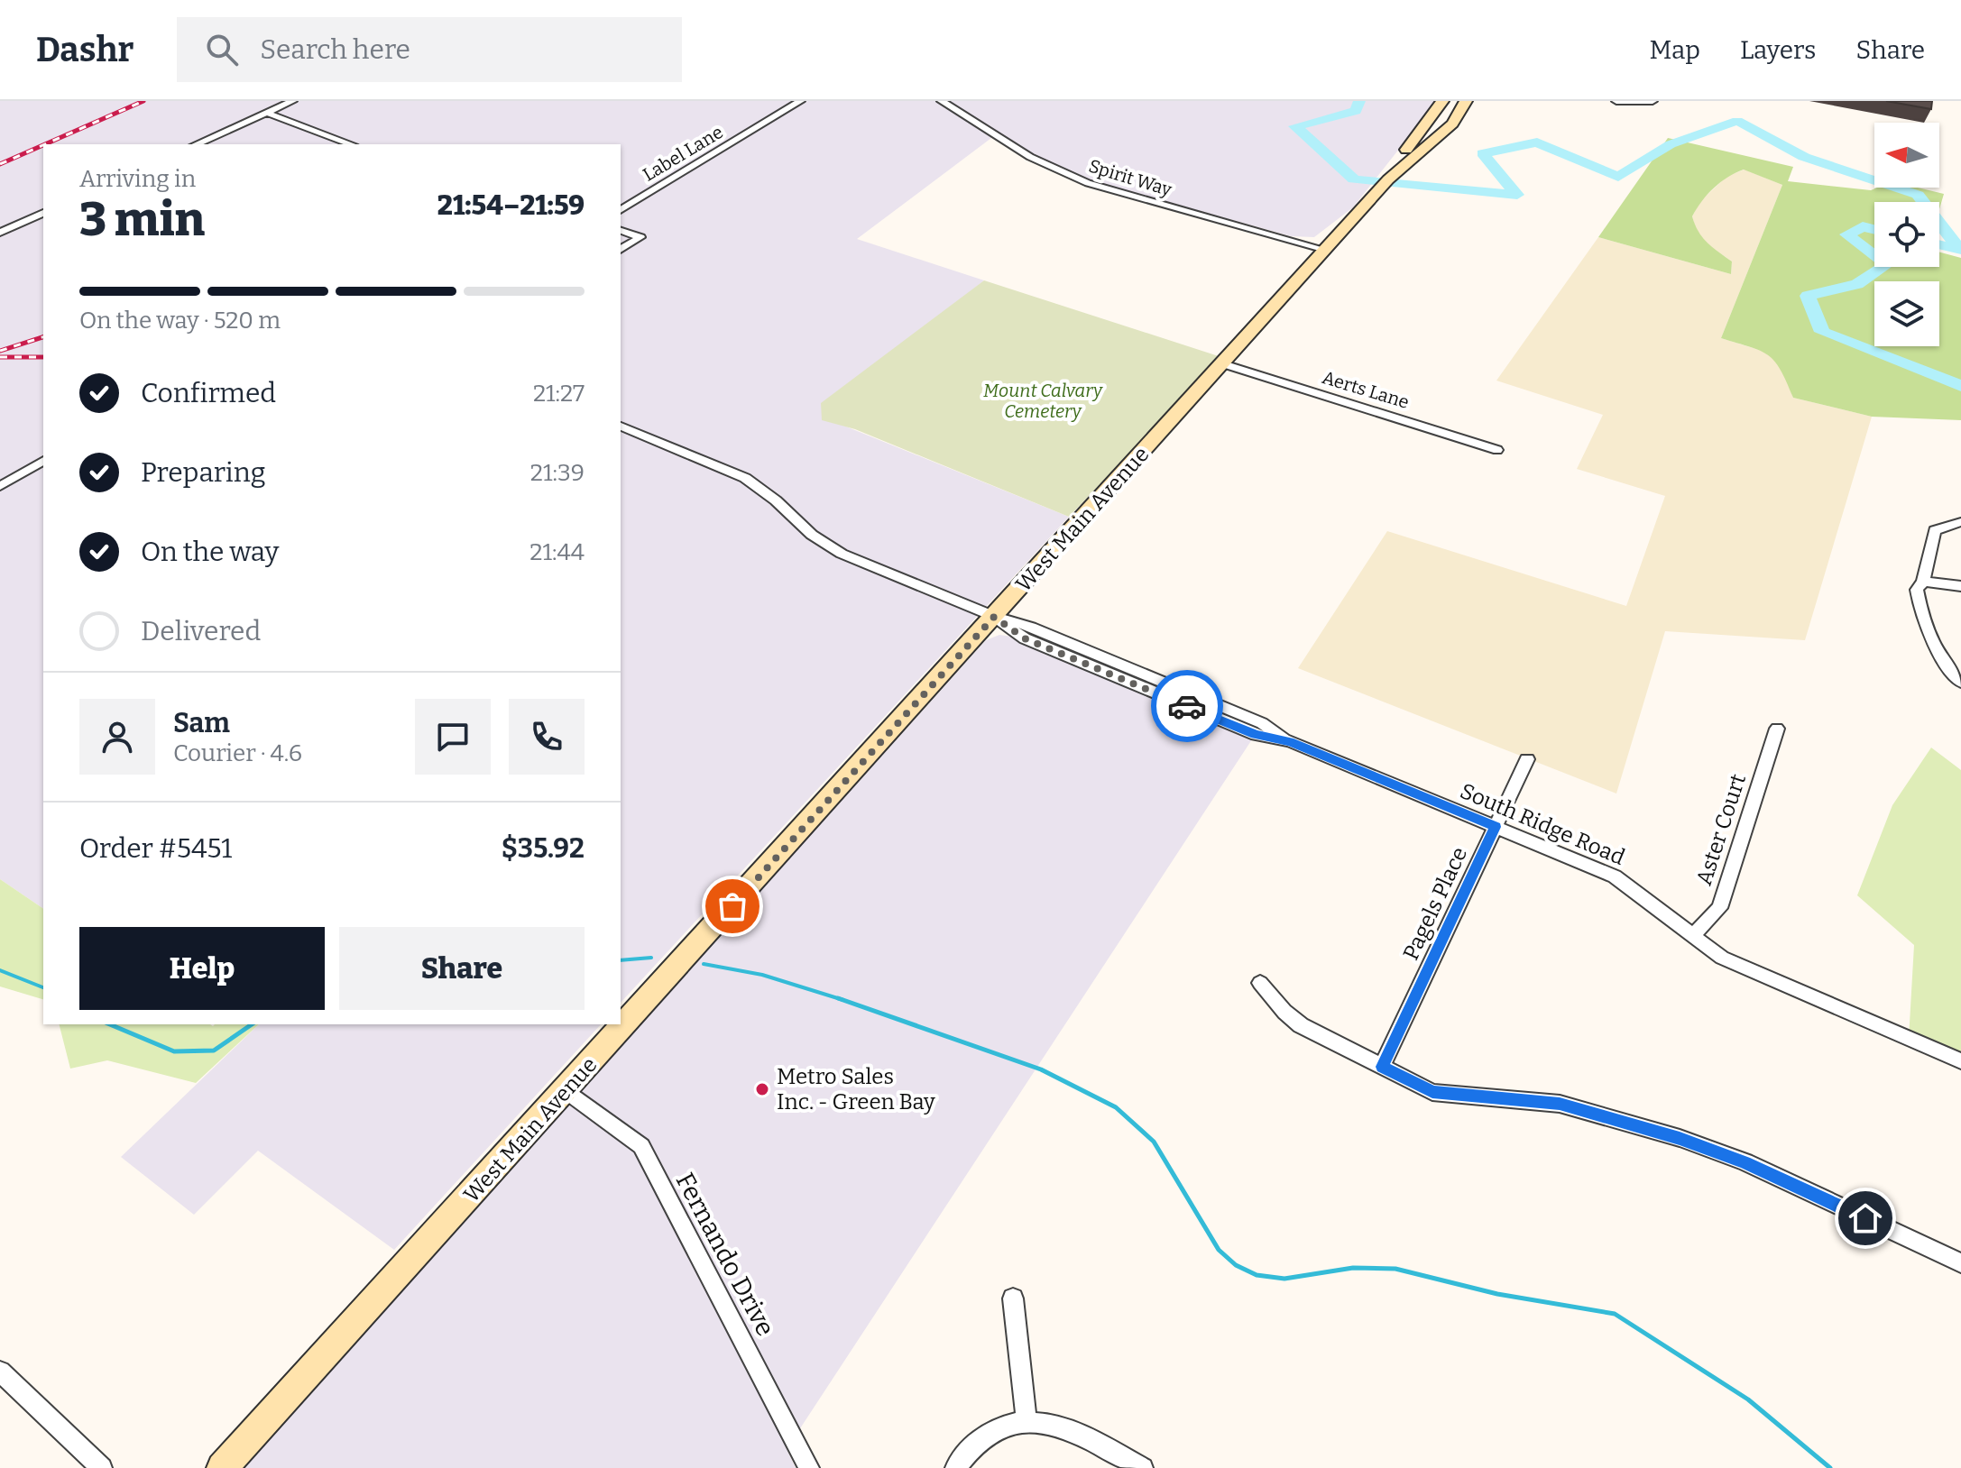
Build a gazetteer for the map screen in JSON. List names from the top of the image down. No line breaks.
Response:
{"streets":{"main road":["West Main Avenue"],"street":["Label Lane","Spirit Way","Aerts Lane","South Ridge Road","Aster Court","Pagels Place","Fernando Drive"]},"crossings":[["Spirit Way","West Main Avenue"],["Aerts Lane","West Main Avenue"],["West Main Avenue","South Ridge Road"],["West Main Avenue","Fernando Drive"],["South Ridge Road","Aster Court"],["South Ridge Road","Pagels Place"]],"parks":["Mount Calvary Cemetery"],"places":["Metro Sales Inc. - Green Bay"],"north":"left","page":{"header":"Dashr","search":"Search here","nav":["Map","Layers","Share"],"heading":["3 min","Arriving in","21:54–21:59"],"panel":["Sam","Courier · 4.6","Order #5451","$35.92"],"bar":"On the way · 520 m","list":[["Confirmed","21:27"],["Preparing","21:39"],["On the way","21:44"],"Delivered"],"buttons":["Help","Share"]}}
